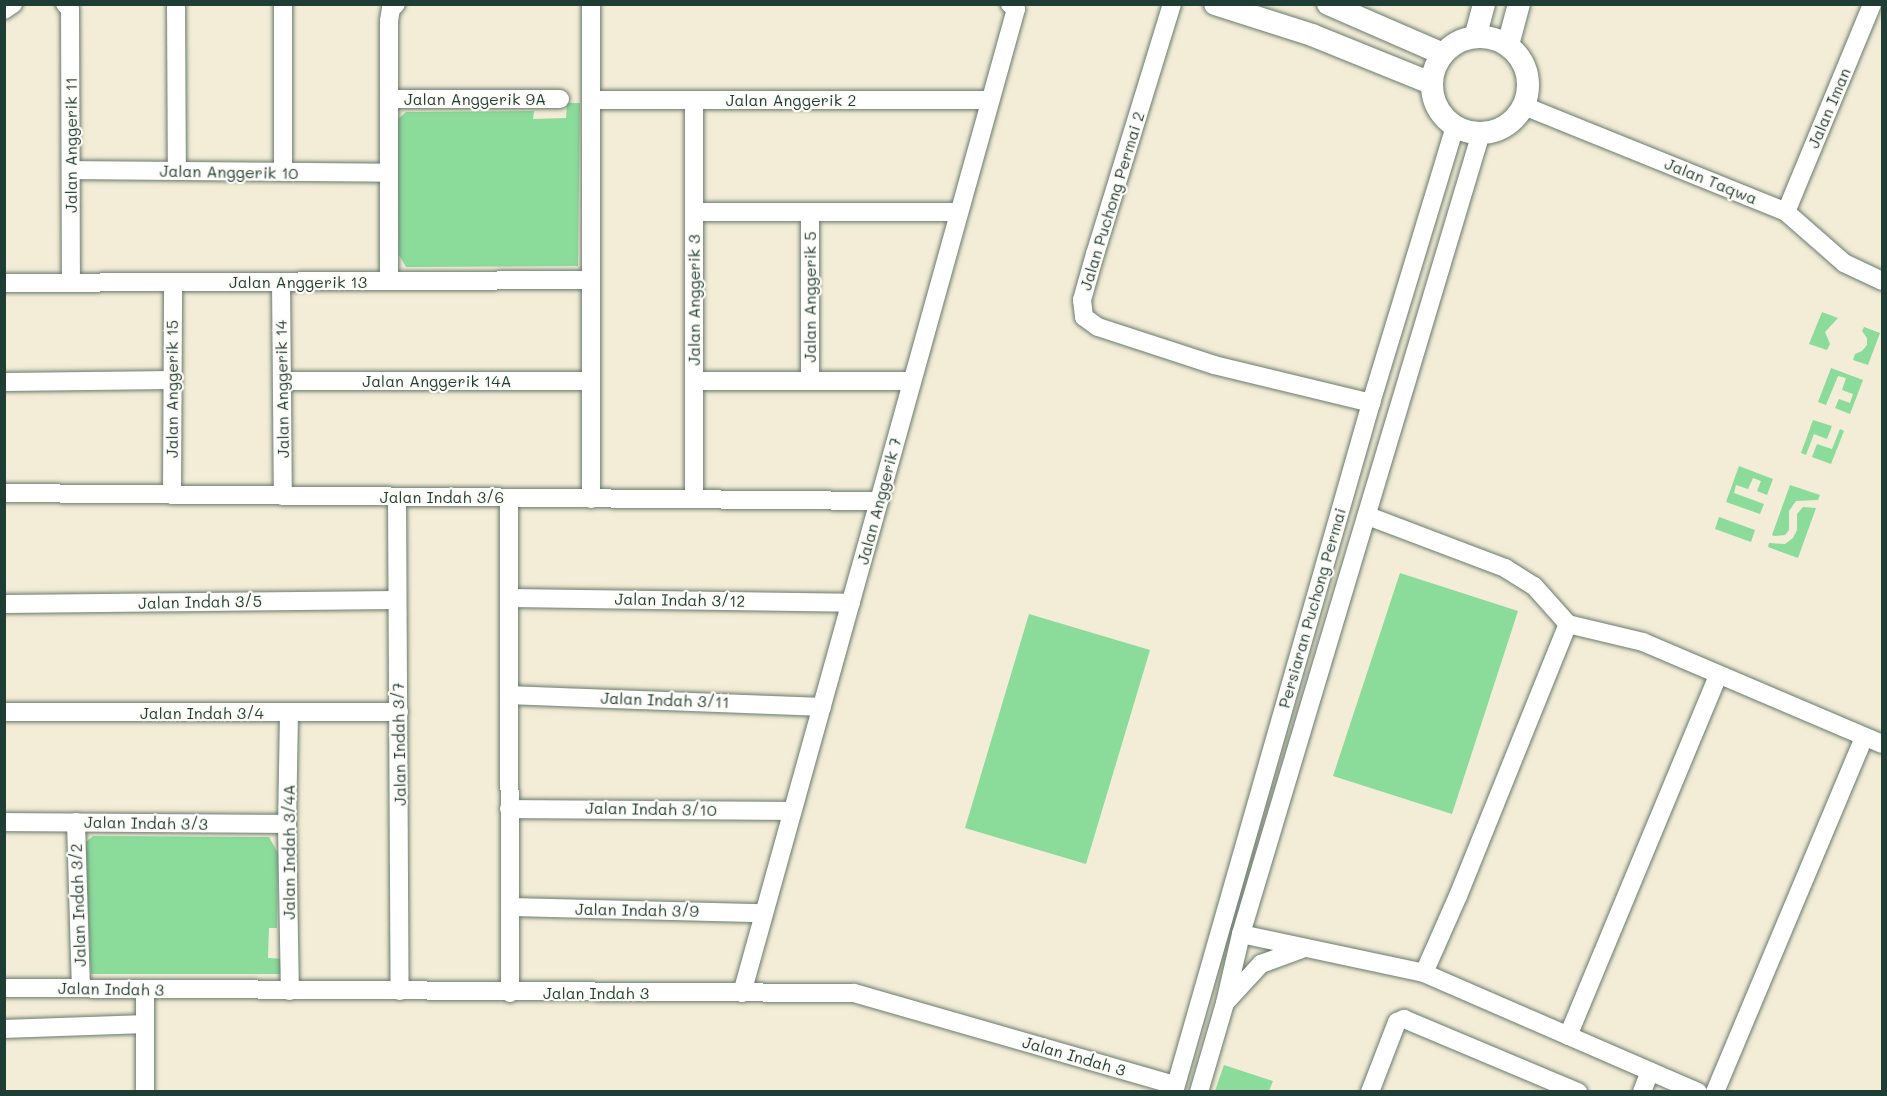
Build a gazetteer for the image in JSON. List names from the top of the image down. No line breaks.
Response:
{"streets":{"street":["Jalan Anggerik 9A","Jalan Anggerik 2","Jalan Iman","Jalan Anggerik 11","Jalan Anggerik 10","Jalan Taqwa","Jalan Puchong Permai 2","Jalan Anggerik 13","Jalan Anggerik 5","Jalan Anggerik 3","Jalan Anggerik 14A","Jalan Anggerik 15","Jalan Anggerik 14","Jalan Indah 3/6","Jalan Anggerik 7","Jalan Indah 3/12","Jalan Indah 3/5","Persiaran Puchong Permai","Jalan Indah 3/11","Jalan Indah 3/4","Jalan Indah 3/7","Jalan Indah 3/10","Jalan Indah 3/3","Jalan Indah 3/4A","Jalan Indah 3/2","Jalan Indah 3/9","Jalan Indah 3"]},"crossings":[["Jalan Anggerik 2","Jalan Anggerik 3"],["Jalan Anggerik 2","Jalan Anggerik 7"],["Jalan Iman","Jalan Taqwa"],["Jalan Anggerik 11","Jalan Anggerik 10"],["Jalan Anggerik 11","Jalan Anggerik 13"],["Jalan Taqwa","Persiaran Puchong Permai"],["Jalan Puchong Permai 2","Persiaran Puchong Permai"],["Jalan Anggerik 13","Jalan Anggerik 15"],["Jalan Anggerik 13","Jalan Anggerik 14"],["Jalan Anggerik 3","Jalan Indah 3/6"],["Jalan Anggerik 14A","Jalan Anggerik 14"],["Jalan Anggerik 15","Jalan Indah 3/6"],["Jalan Anggerik 14","Jalan Indah 3/6"],["Jalan Indah 3/6","Jalan Anggerik 7"],["Jalan Indah 3/6","Jalan Indah 3/7"],["Jalan Anggerik 7","Jalan Indah 3/12"],["Jalan Anggerik 7","Jalan Indah 3/11"],["Jalan Anggerik 7","Jalan Indah 3/10"],["Jalan Anggerik 7","Jalan Indah 3/9"],["Jalan Anggerik 7","Jalan Indah 3"],["Jalan Indah 3/5","Jalan Indah 3/7"],["Persiaran Puchong Permai","Jalan Indah 3"],["Jalan Indah 3/4","Jalan Indah 3/7"],["Jalan Indah 3/4","Jalan Indah 3/4A"],["Jalan Indah 3/7","Jalan Indah 3"],["Jalan Indah 3/3","Jalan Indah 3/4A"],["Jalan Indah 3/3","Jalan Indah 3/2"],["Jalan Indah 3/4A","Jalan Indah 3"],["Jalan Indah 3/2","Jalan Indah 3"]]}
